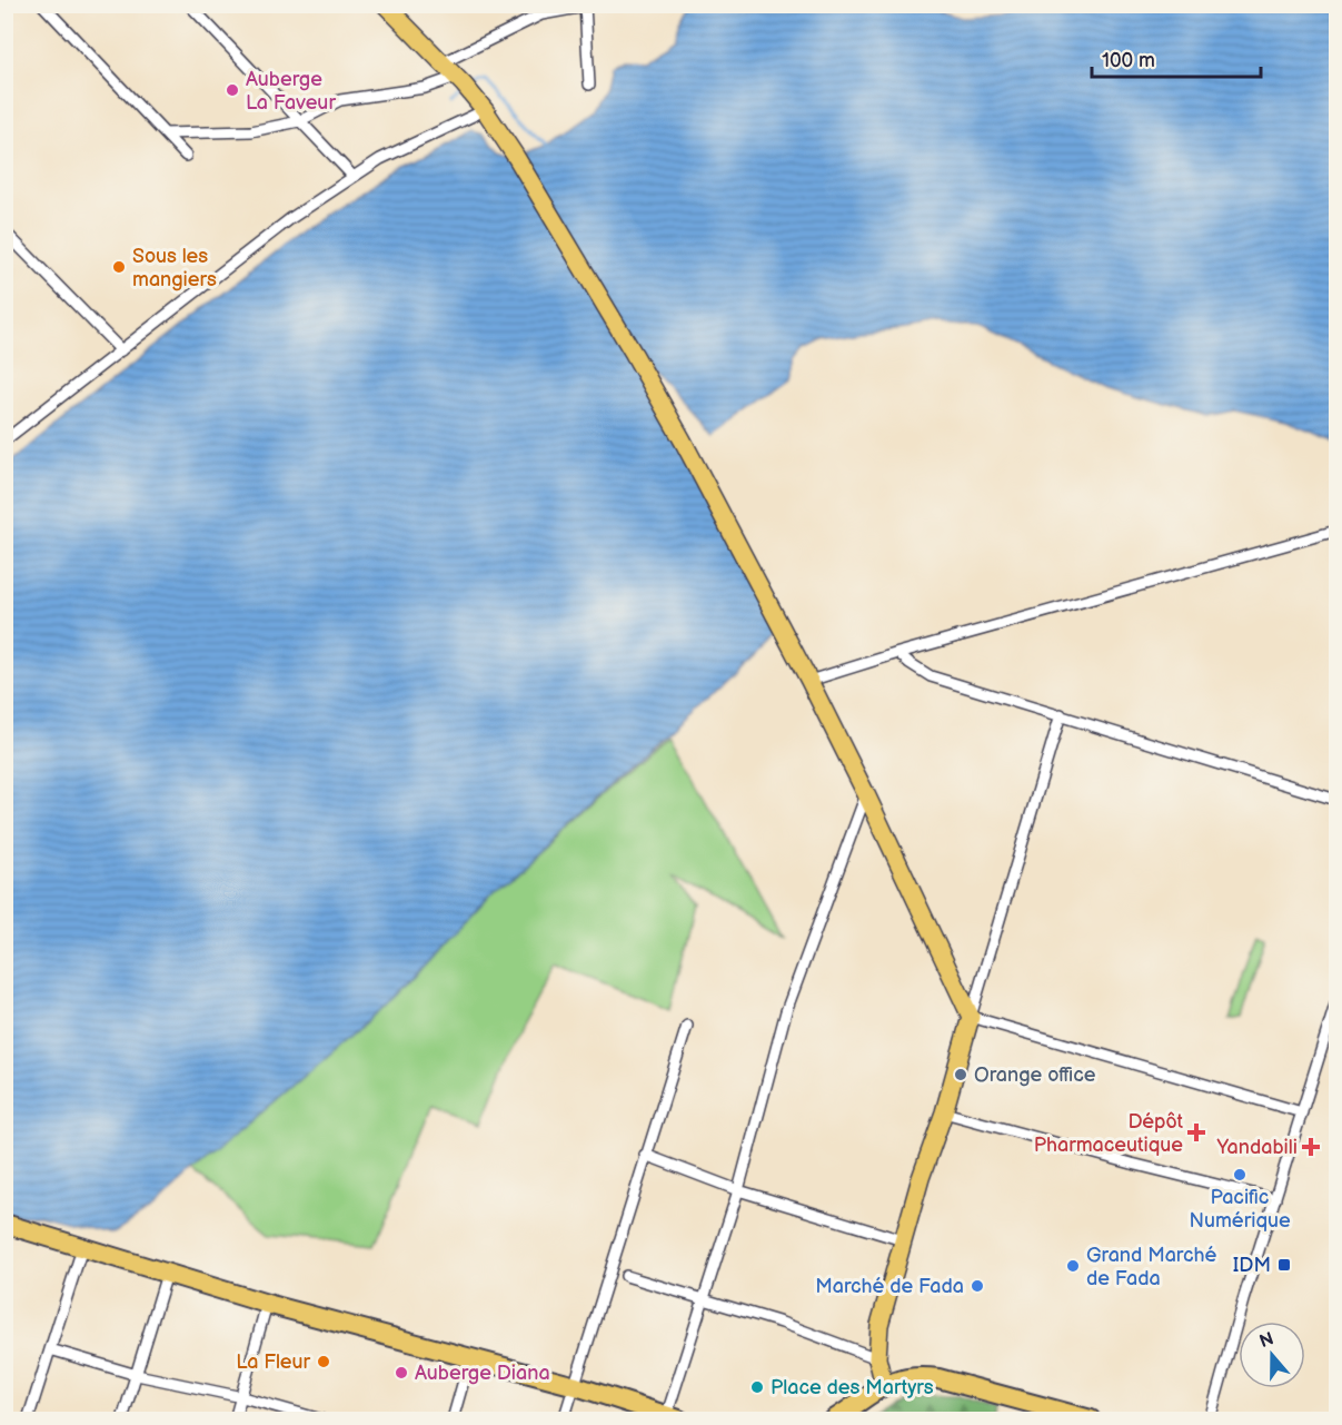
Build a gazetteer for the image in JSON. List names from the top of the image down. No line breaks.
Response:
{"places":{"other":["Auberge La Faveur","Sous les mangiers","Orange office","Pacific Numérique","Grand Marché de Fada","Marché de Fada","La Fleur","Auberge Diana","Place des Martyrs"],"health":["Dépôt Pharmaceutique","Yandabili"],"transit":["IDM"]},"scale_bar":"100 m","north":"top"}
